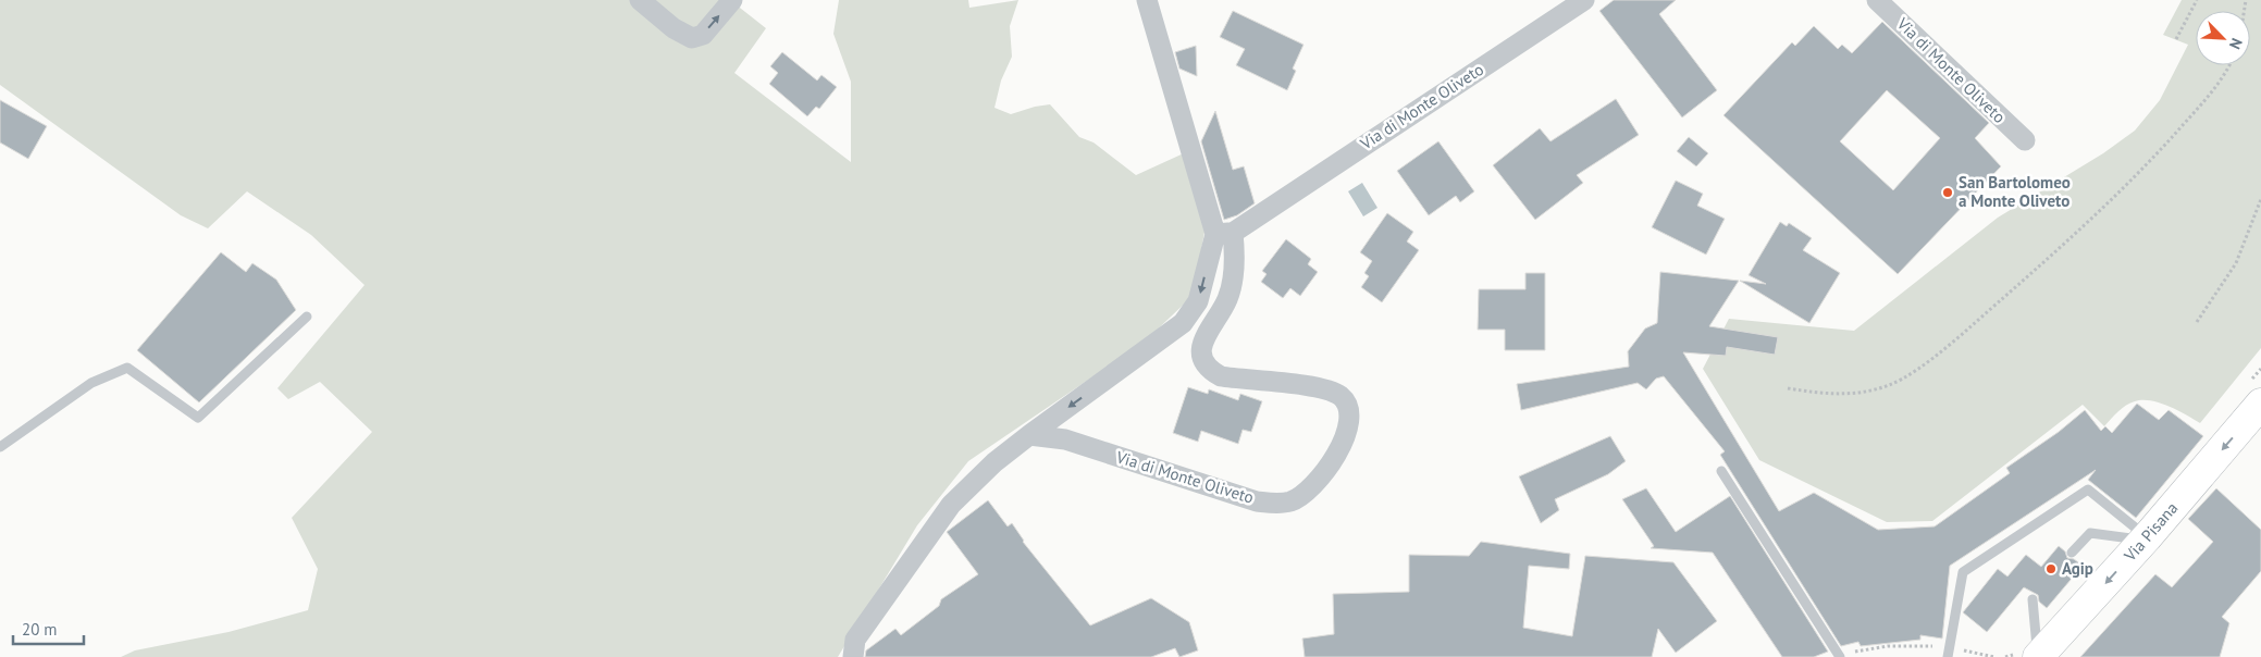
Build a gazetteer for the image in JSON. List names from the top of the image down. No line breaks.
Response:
{"streets":{"main road":["Via Pisana"],"street":["Via di Monte Oliveto"]},"one_way":["Via Pisana"],"places":["San Bartolomeo a Monte Oliveto","Agip"],"scale_bar":"20 m","north":"bottom right"}
